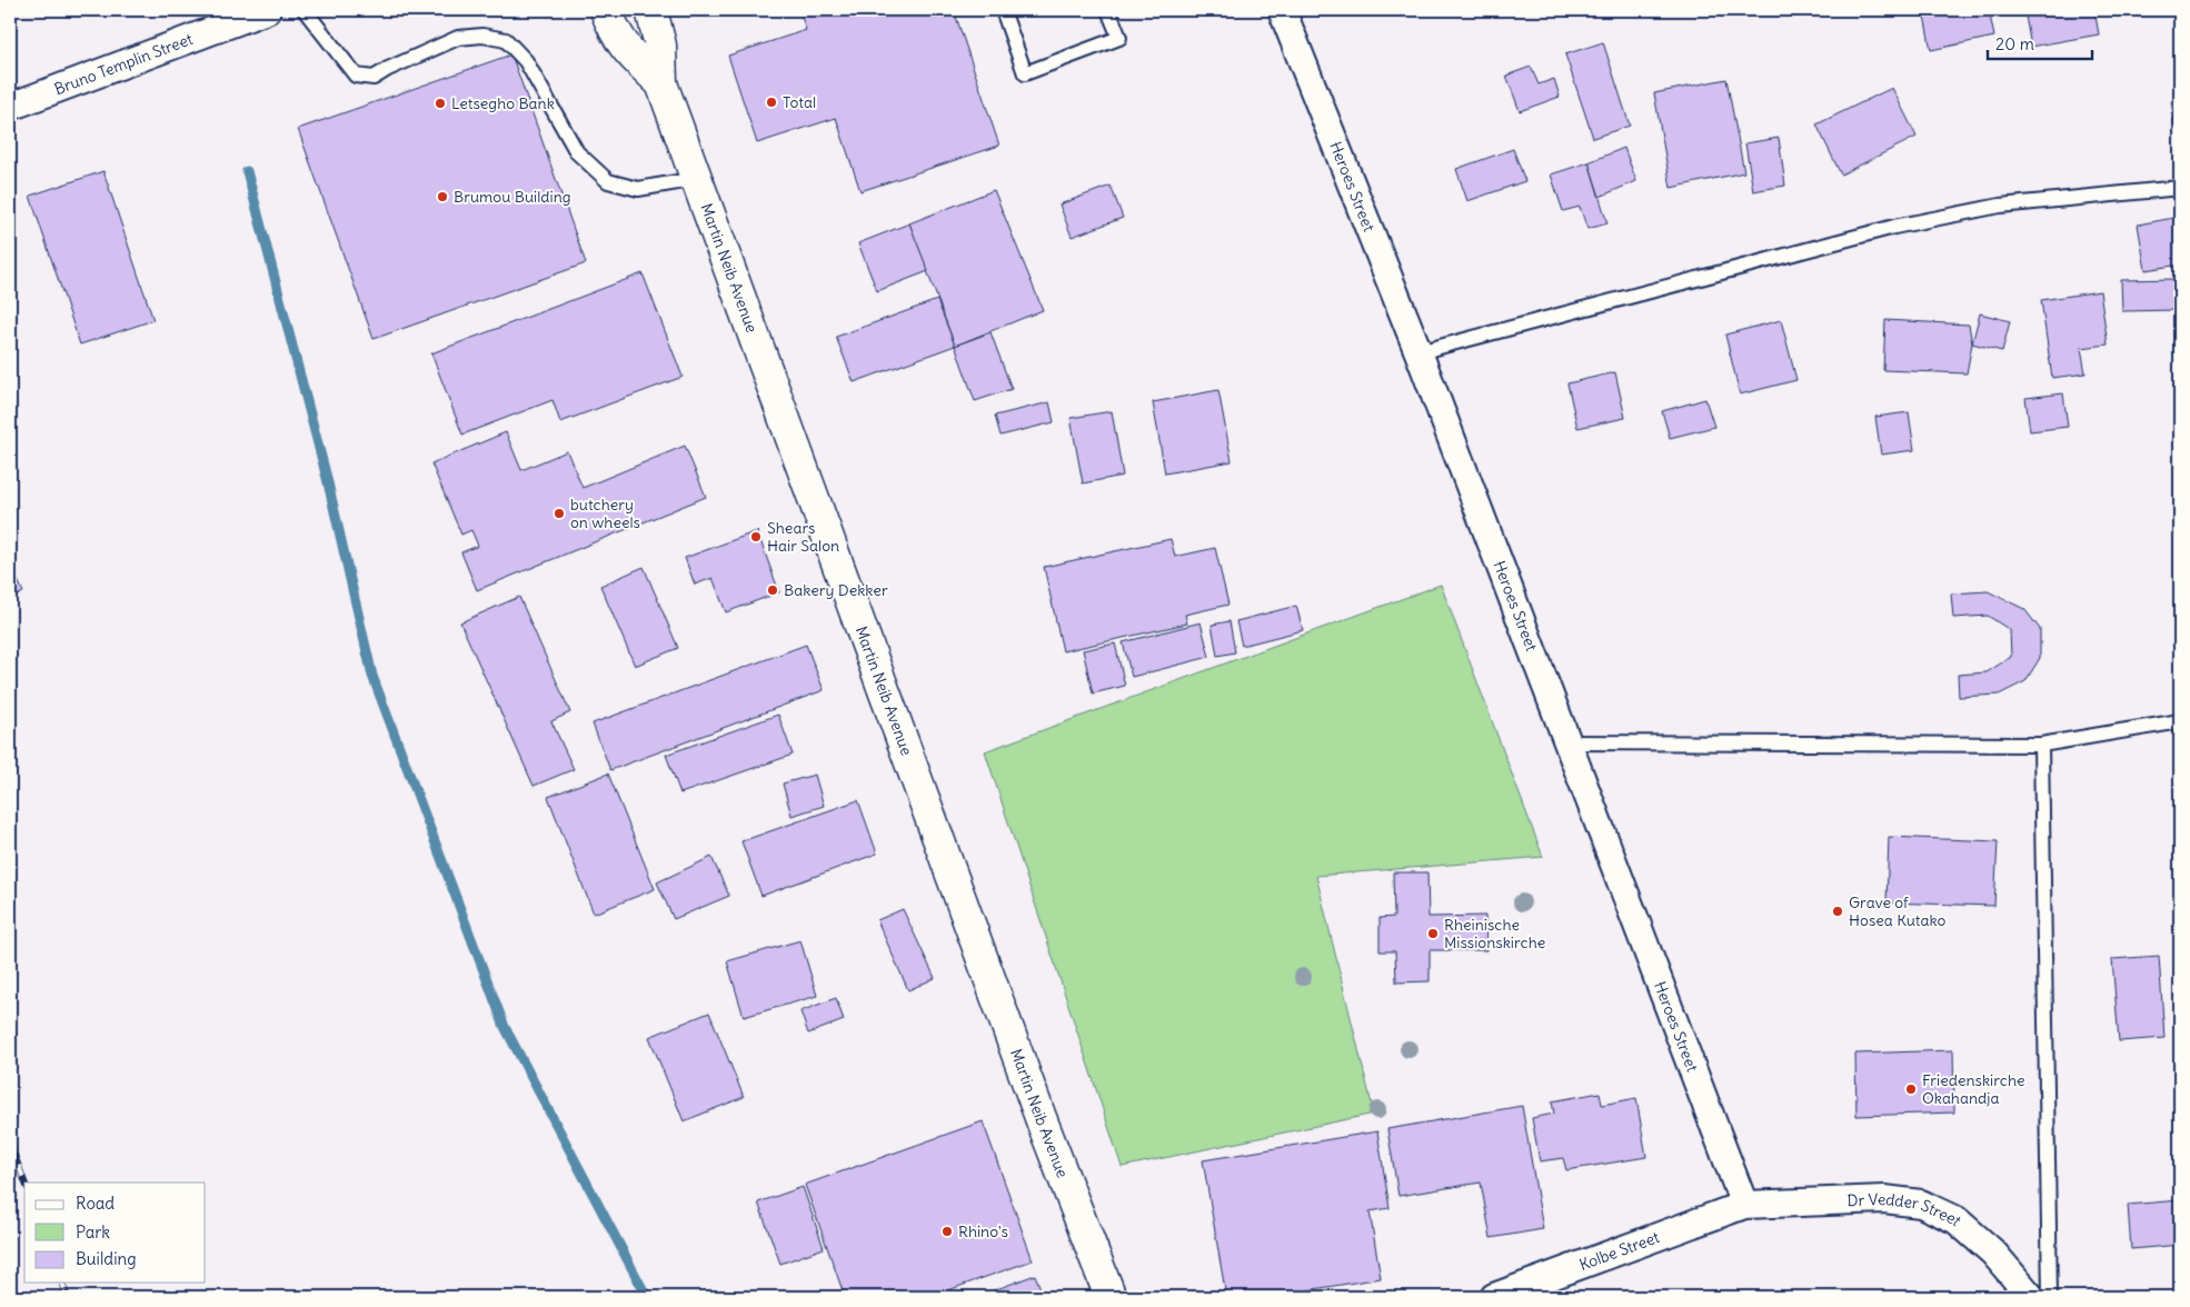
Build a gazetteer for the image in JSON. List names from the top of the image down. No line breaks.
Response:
{"streets":{"main road":["Martin Neib Avenue"],"street":["Bruno Templin Street","Heroes Street","Dr Vedder Street","Kolbe Street"]},"crossings":[["Heroes Street","Dr Vedder Street"],["Heroes Street","Kolbe Street"],["Dr Vedder Street","Kolbe Street"]],"places":["Total","Letsegho Bank","Brumou Building","butchery on wheels","Shears Hair Salon","Bakery Dekker","Grave of Hosea Kutako","Rheinische Missionskirche","Friedenskirche Okahandja","Rhino's"],"legend":["Road","Park","Building"],"scale_bar":"20 m"}
